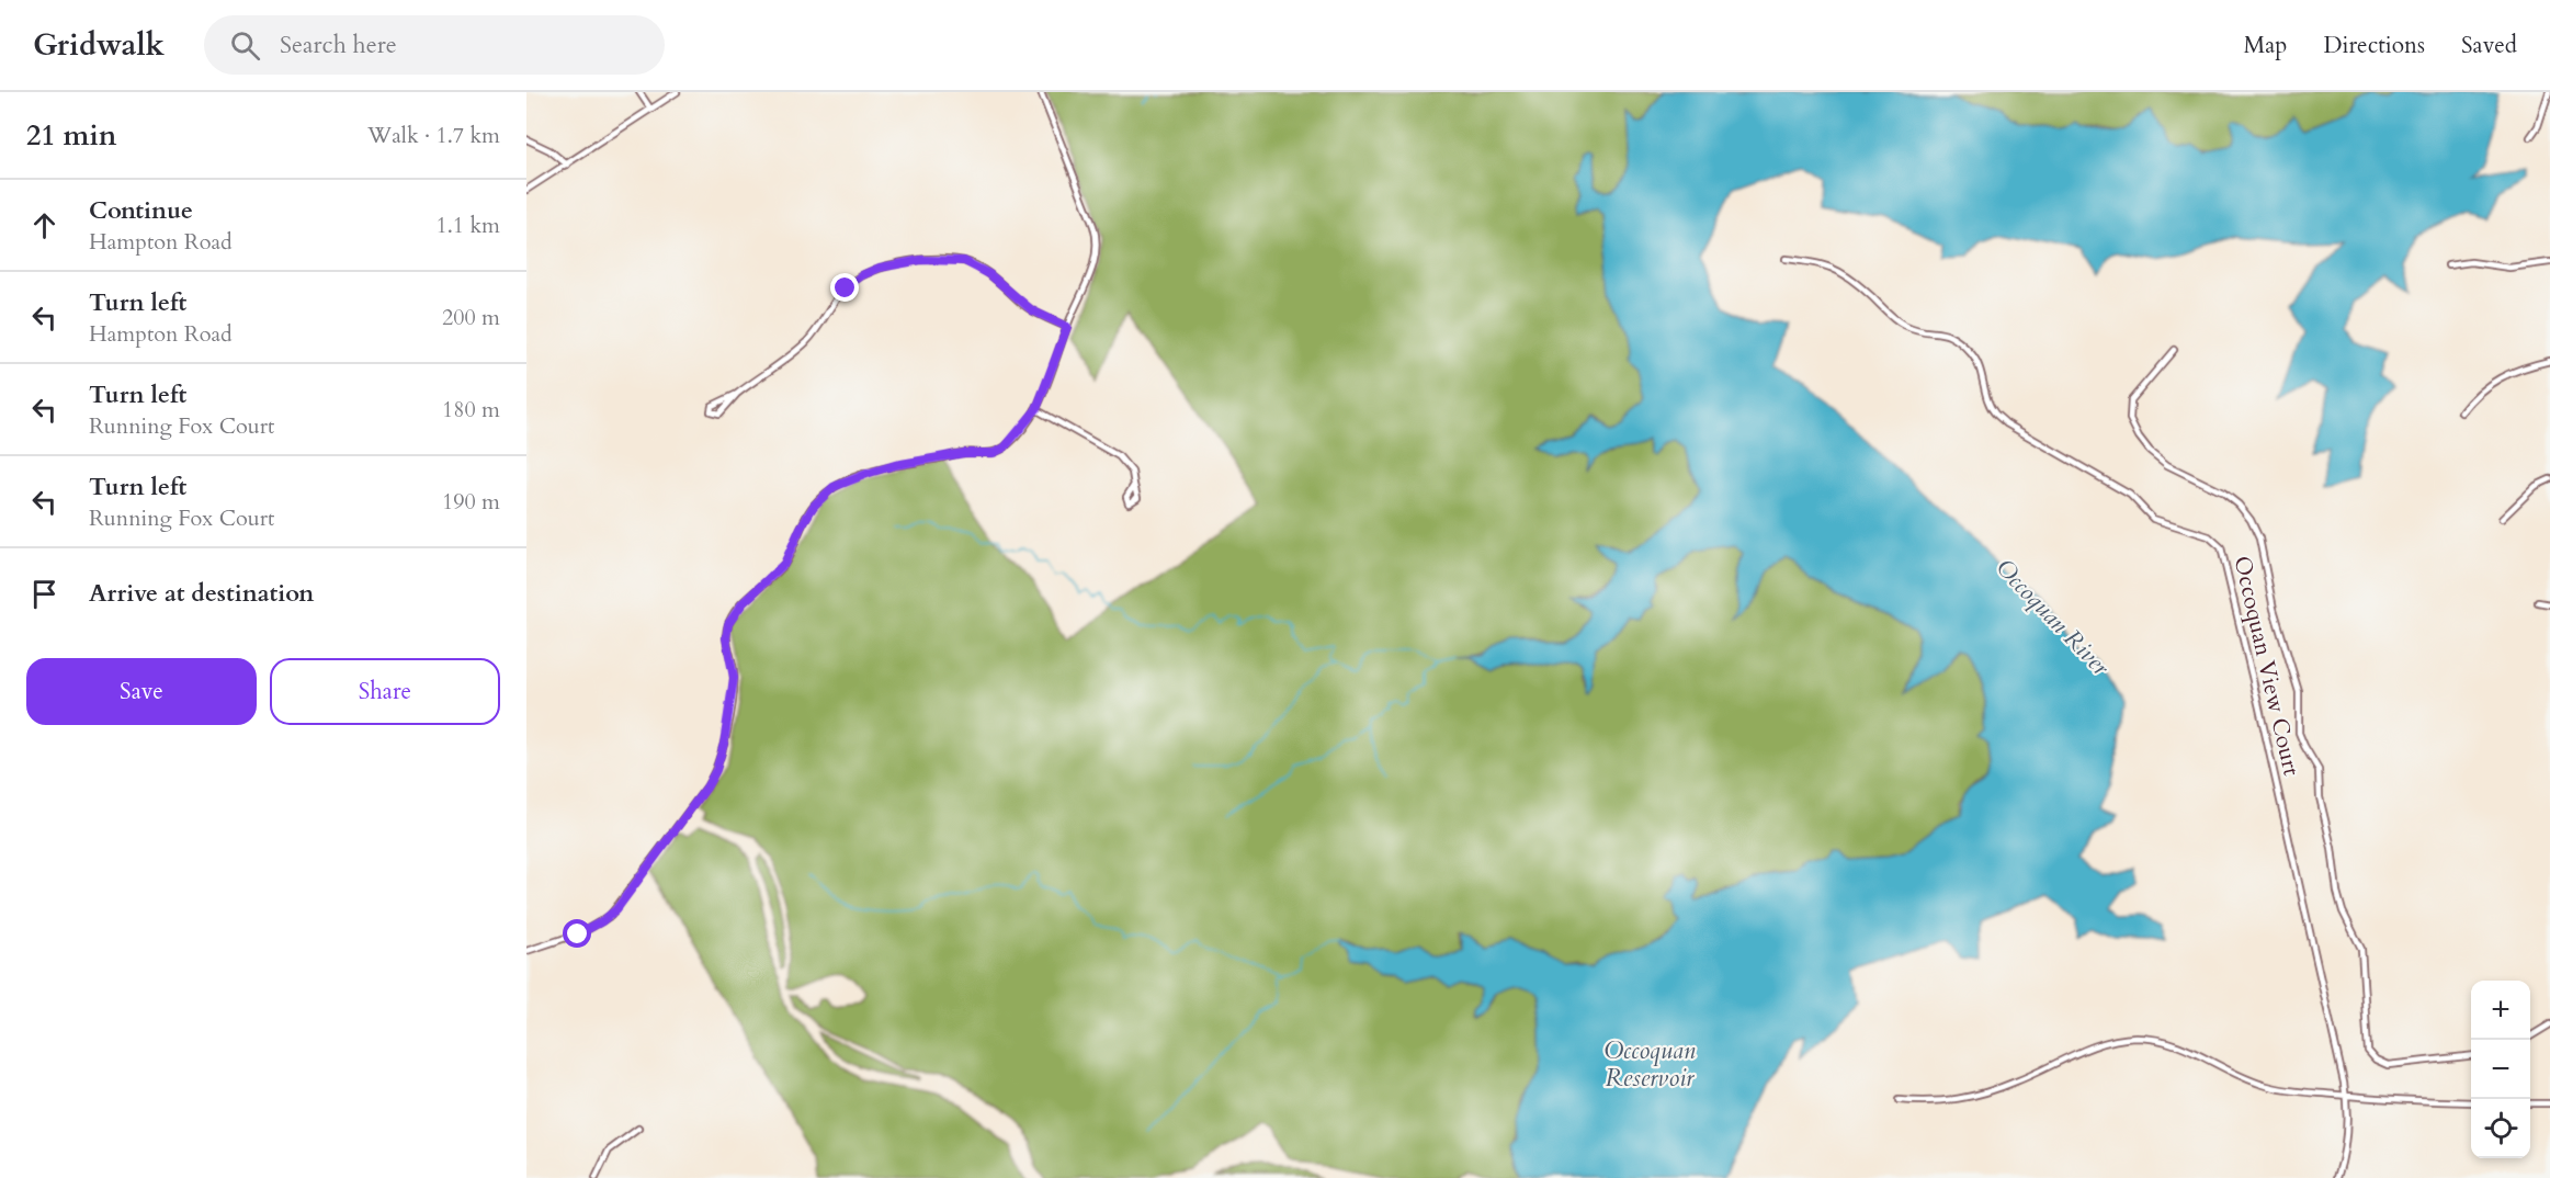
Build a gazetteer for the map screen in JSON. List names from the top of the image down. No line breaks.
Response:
{"streets":{"street":["Occoquan View Court"]},"water":["Occoquan River","Occoquan Reservoir"],"page":{"header":"Gridwalk","search":"Search here","nav":["Map","Directions","Saved"],"heading":["21 min","Walk · 1.7 km"],"list":[["Continue","Hampton Road","1.1 km"],["Turn left","Hampton Road","200 m"],["Turn left","Running Fox Court","180 m"],["Turn left","Running Fox Court","190 m"],"Arrive at destination"],"buttons":["Save","Share"],"map_buttons":["+","−"]}}
